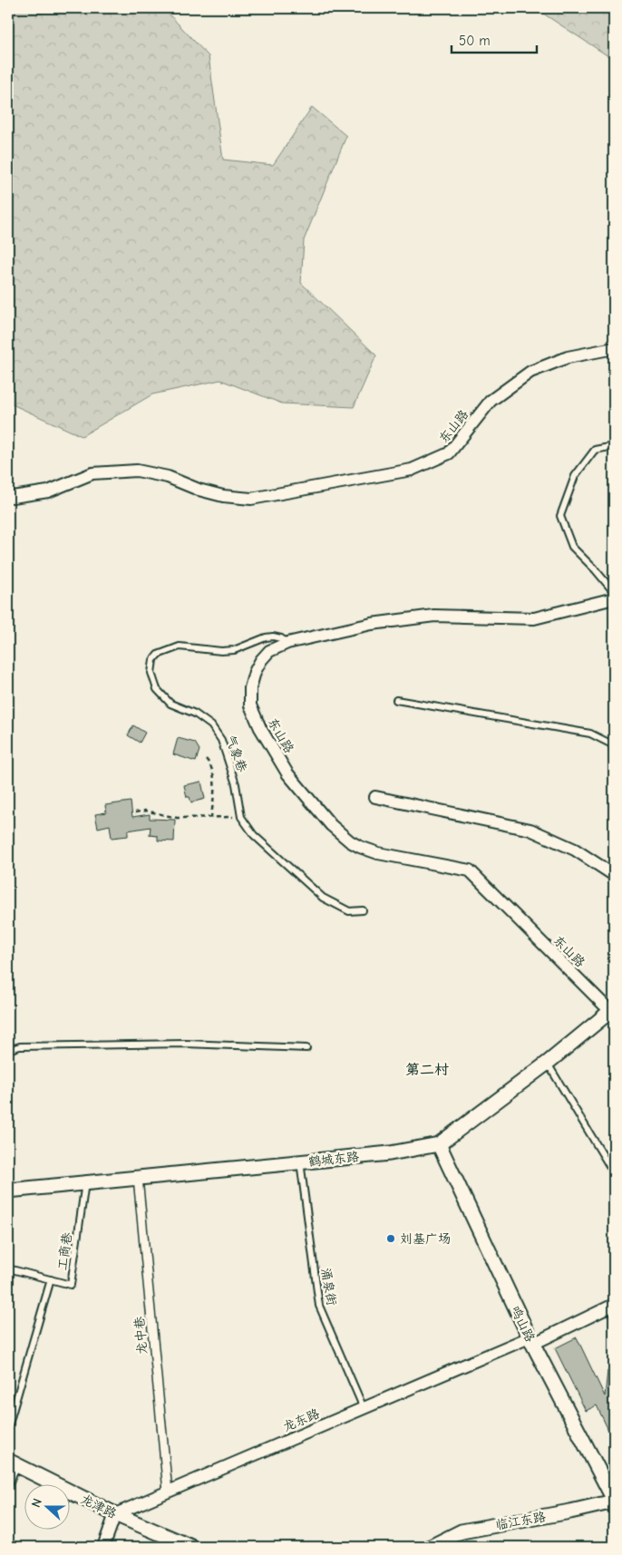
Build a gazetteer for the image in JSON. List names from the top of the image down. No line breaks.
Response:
{"streets":{"street":["东山路","鹤城东路","鸣山路","龙中巷","龙东路","龙津路","临江东路"],"lane":["气象巷","工商巷","涌泉街"]},"crossings":[["东山路","气象巷"],["东山路","鹤城东路"],["鹤城东路","工商巷"],["鹤城东路","涌泉街"],["鹤城东路","鸣山路"],["鹤城东路","龙中巷"],["涌泉街","龙东路"],["鸣山路","龙东路"],["鸣山路","临江东路"],["龙中巷","龙东路"],["龙东路","龙津路"]],"districts":["第二村"],"places":["刘基广场"],"scale_bar":"50 m","north":"left"}
